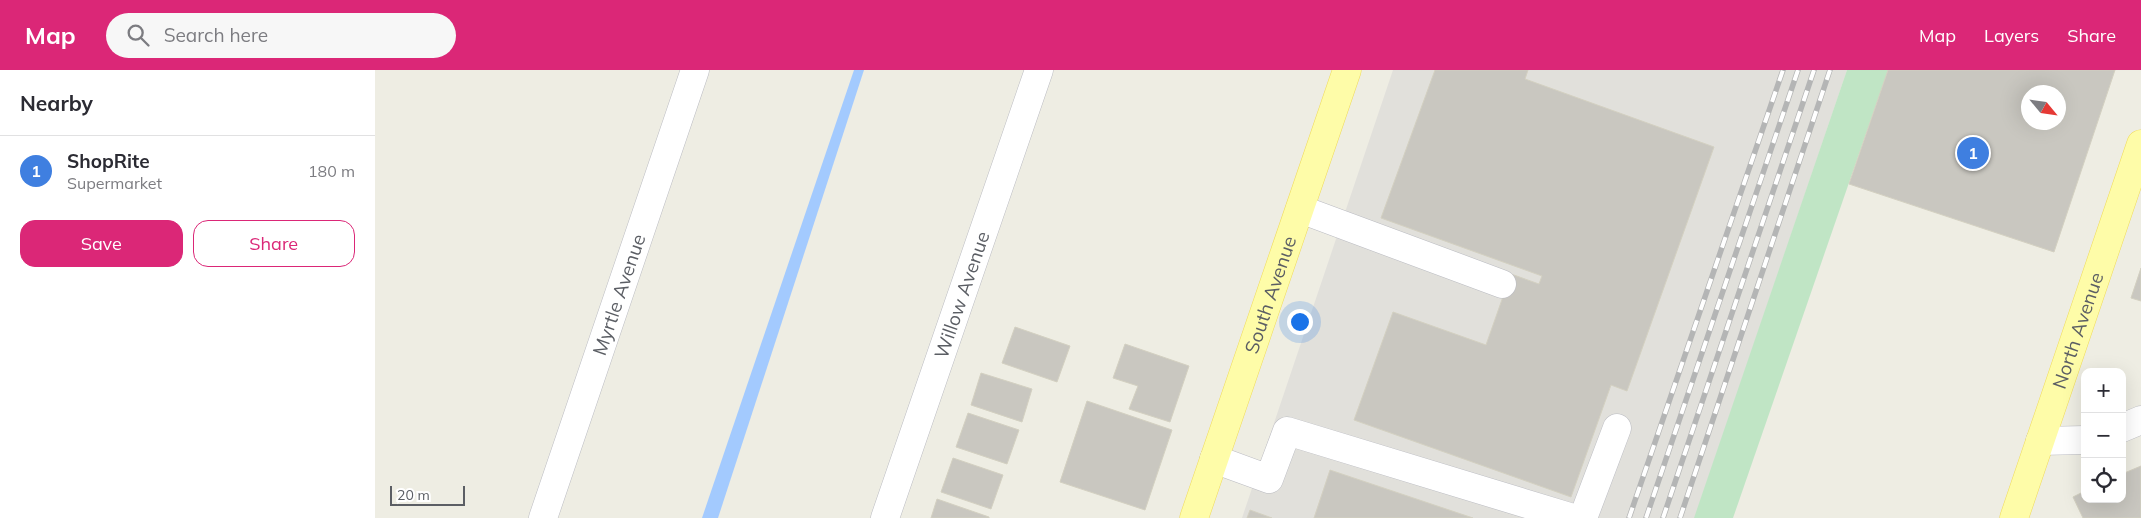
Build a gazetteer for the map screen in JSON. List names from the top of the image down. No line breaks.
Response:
{"streets":{"main road":["South Avenue","North Avenue"],"street":["Myrtle Avenue","Willow Avenue"]},"scale_bar":"20 m","north":"bottom right","page":{"header":"Map","search":"Search here","nav":["Map","Layers","Share"],"heading":"Nearby","list":[{"mark":"1","name":"ShopRite","note":"Supermarket","value":"180 m"}],"pins":"1","buttons":["Save","Share"],"map_buttons":["+","−"],"scale":"20 m"}}
